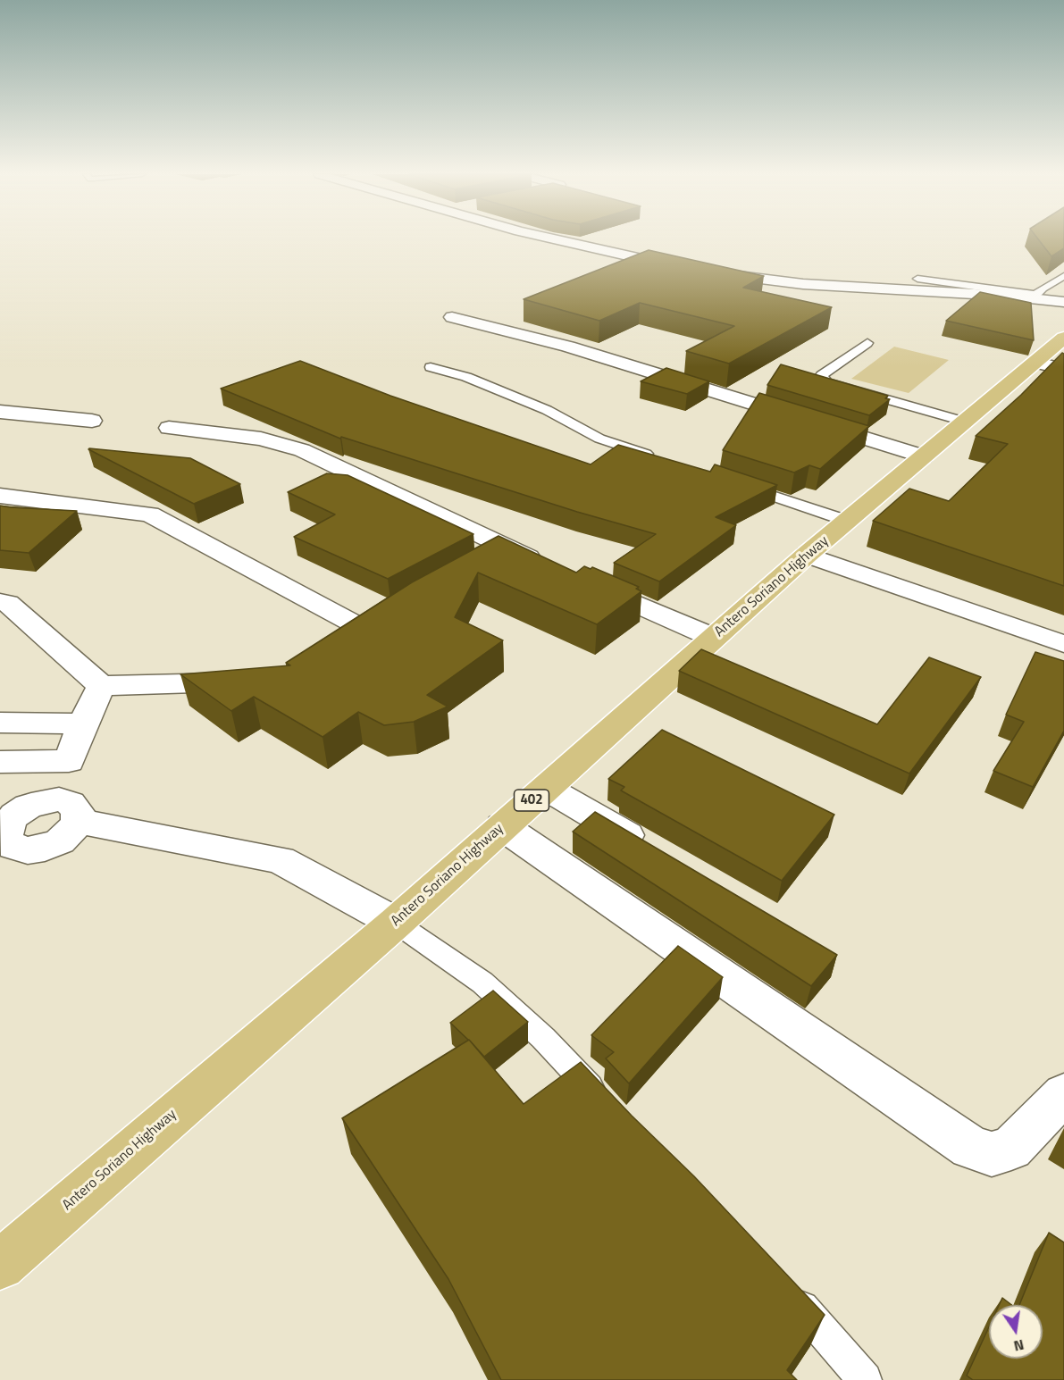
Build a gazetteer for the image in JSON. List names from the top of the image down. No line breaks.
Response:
{"streets":{"main road":["Antero Soriano Highway","402"]},"north":"bottom"}
